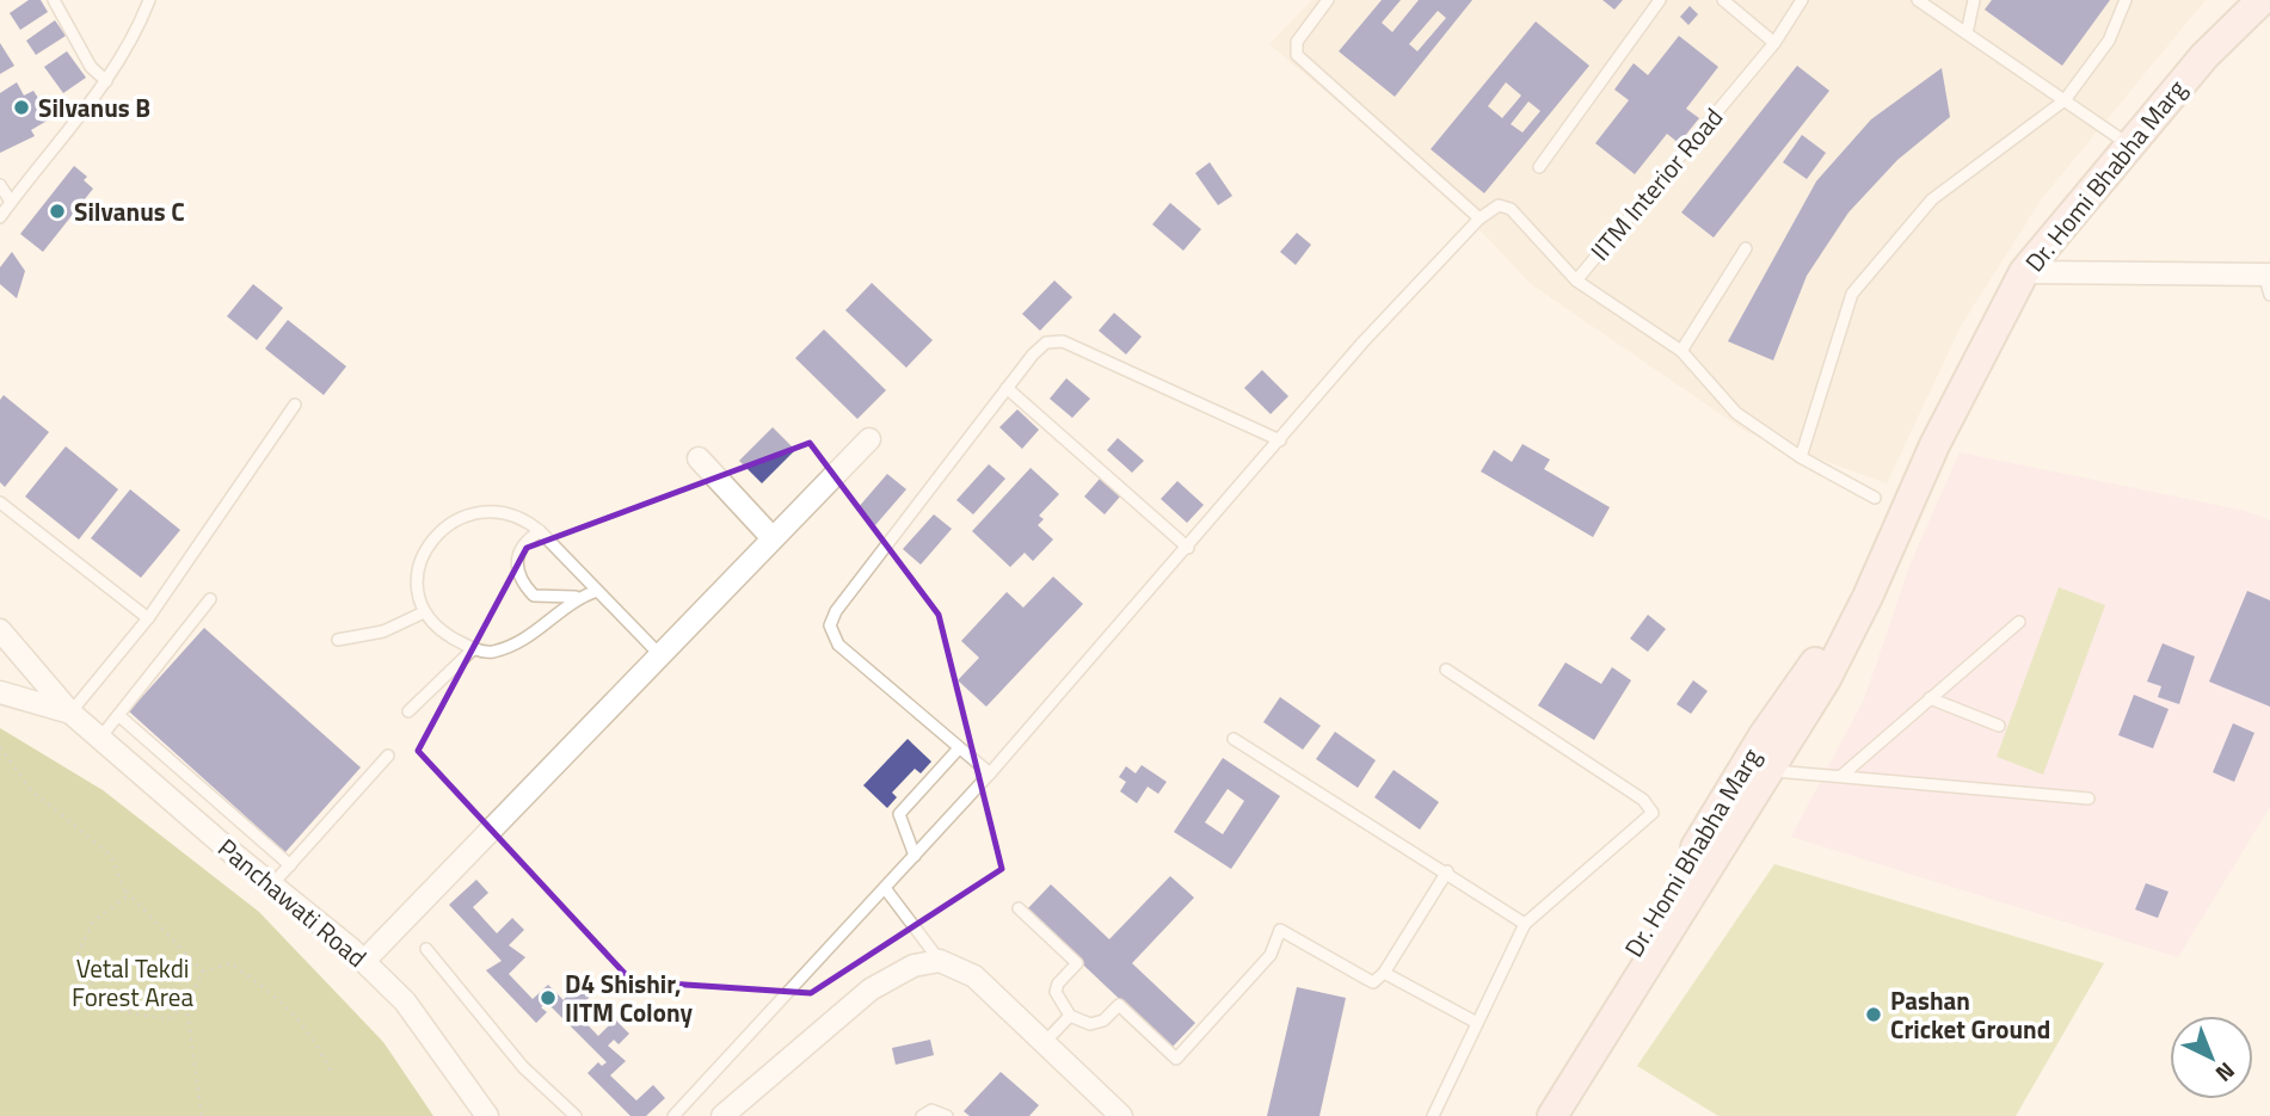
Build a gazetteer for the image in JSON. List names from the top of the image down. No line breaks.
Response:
{"streets":{"main road":["Dr. Homi Bhabha Marg"],"street":["Panchawati Road"],"lane":["IITM Interior Road"]},"parks":["Vetal Tekdi Forest Area"],"places":["Silvanus B","Silvanus C","D4 Shishir, IITM Colony","Pashan Cricket Ground"],"north":"bottom right"}
